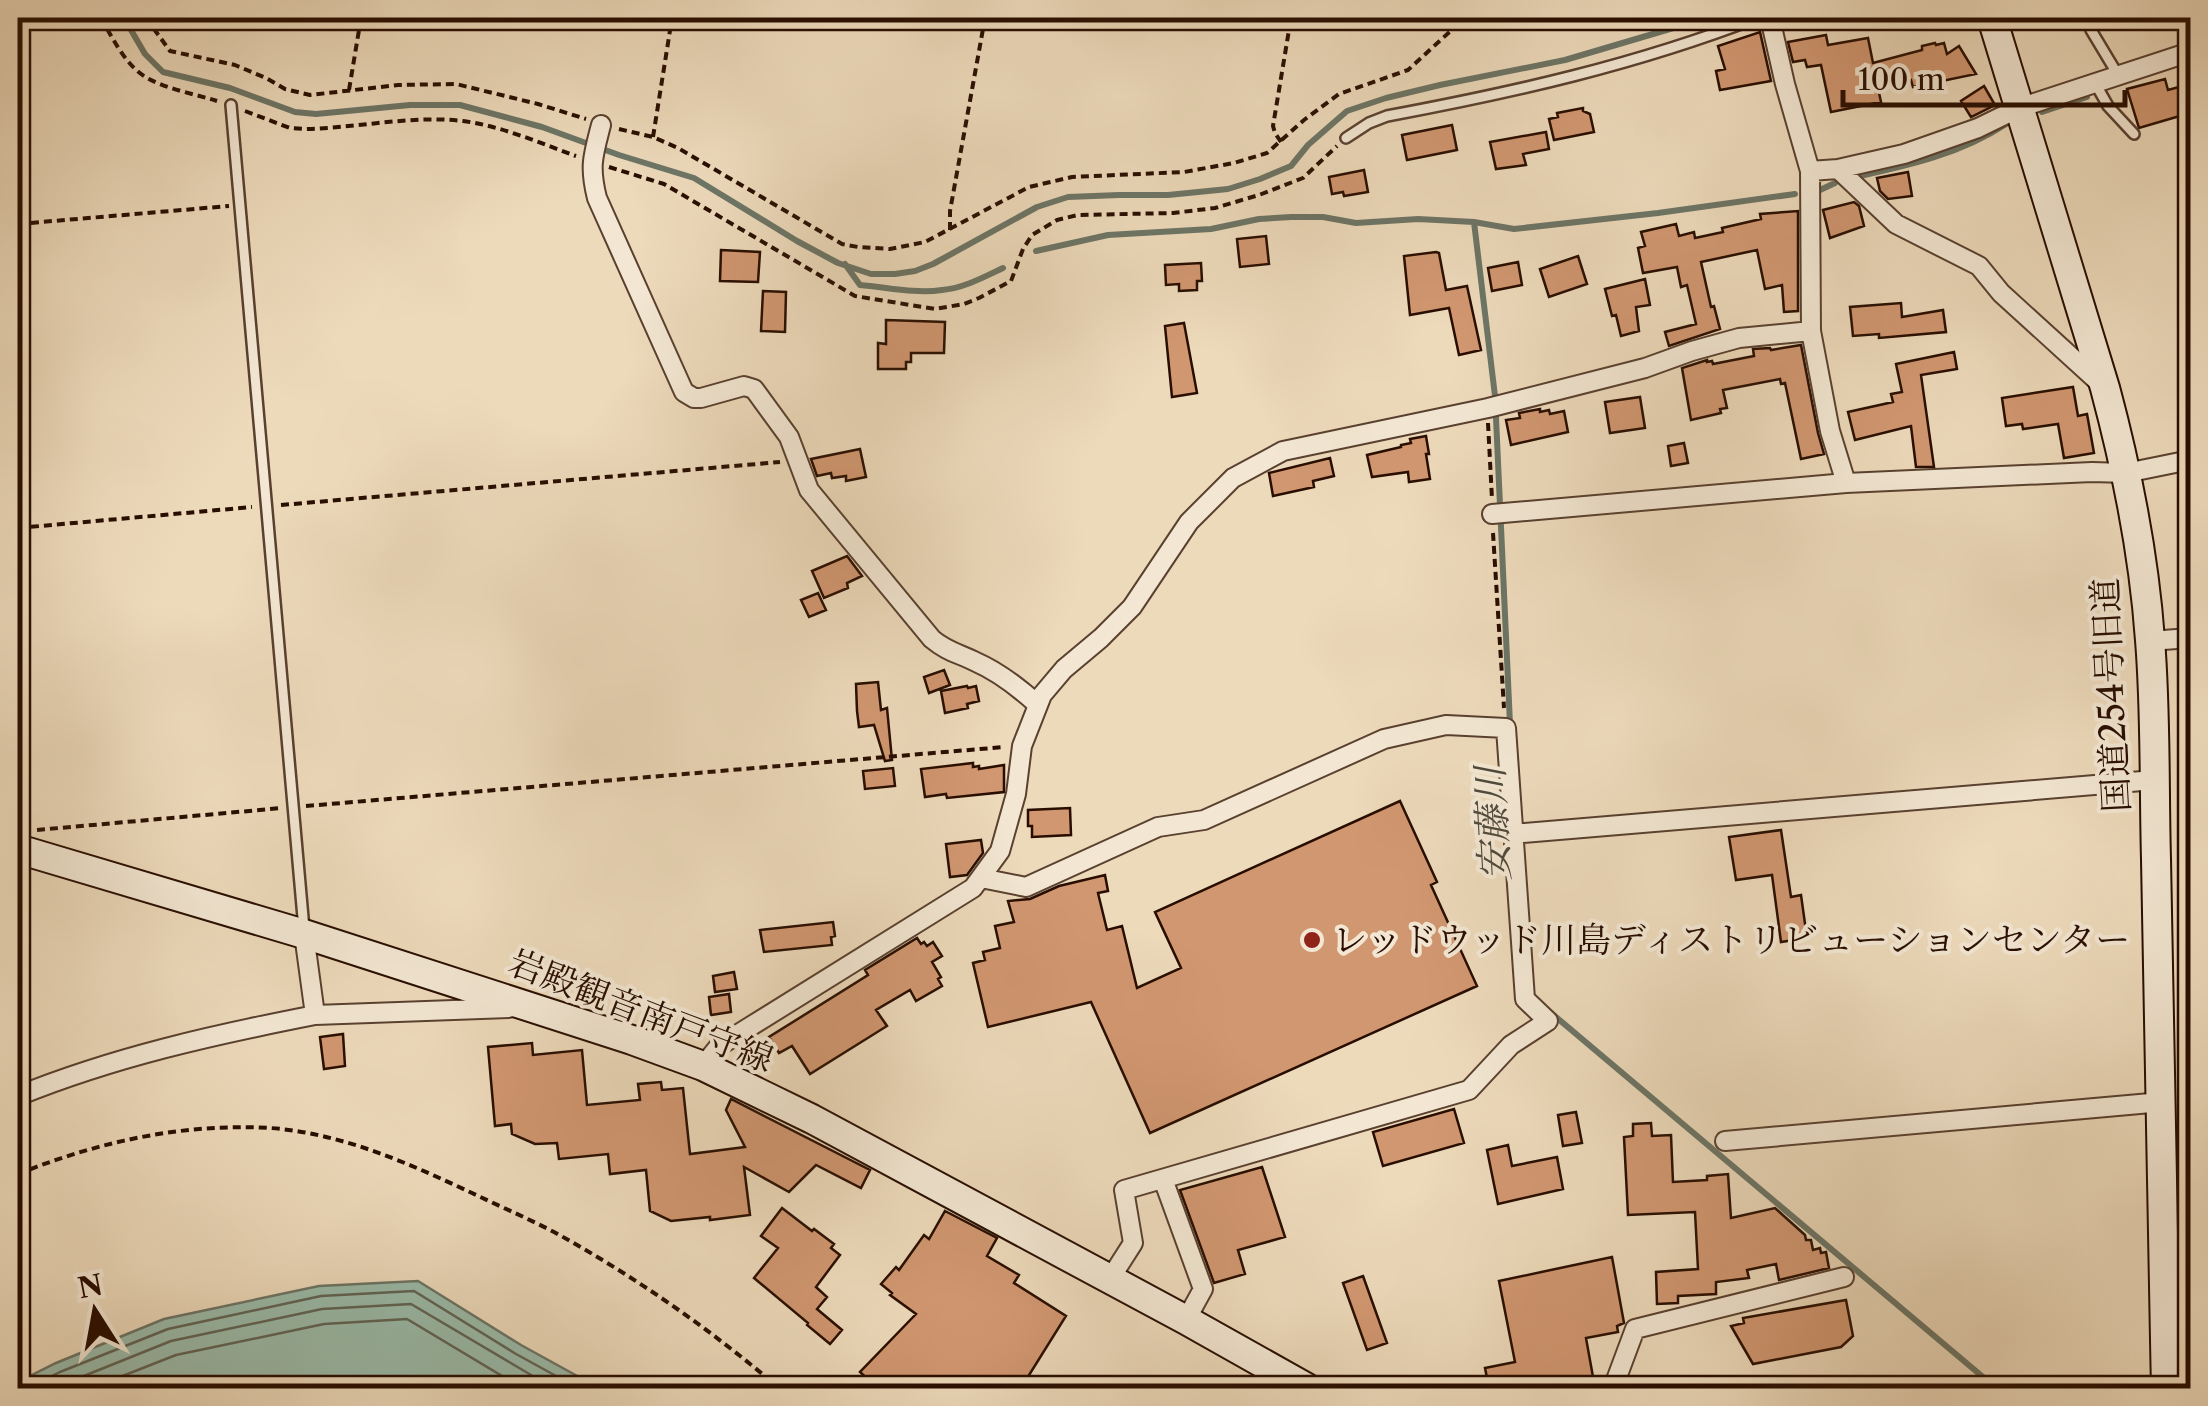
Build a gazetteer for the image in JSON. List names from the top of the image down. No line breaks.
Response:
{"streets":{"main road":["国道254号旧道","岩殿観音南戸守線"]},"water":["安藤川"],"places":["レッドウッド川島ディストリビューションセンター"],"scale_bar":"100 m","north":"top"}
